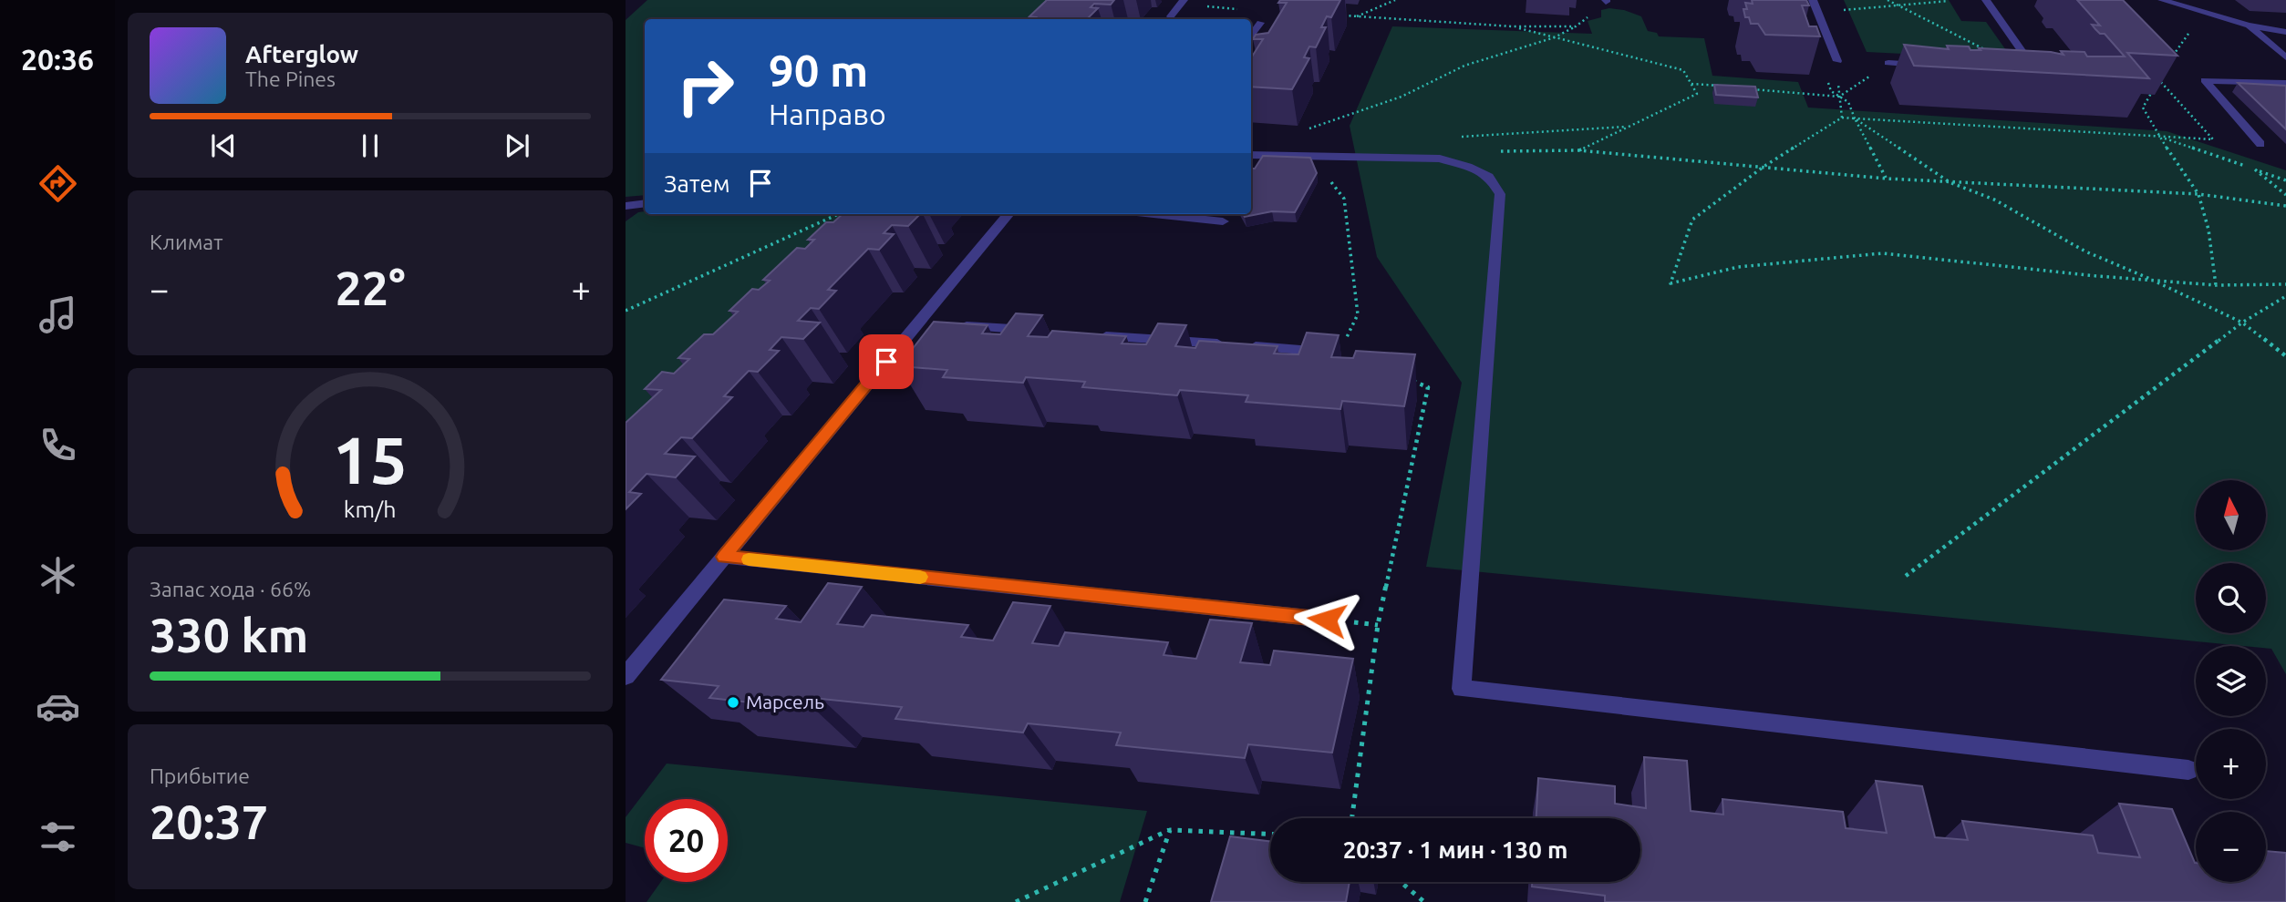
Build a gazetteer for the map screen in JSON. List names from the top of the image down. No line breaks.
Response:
{"places":["Марсель"],"north":"top","page":{"tabs":"20:36","turn":["90 m","Направо"],"song":["Afterglow","The Pines"],"then":"Затем","tile":["Климат",["Запас хода · 66%","330 km"],["Прибытие","20:37"]],"heat":["−","22°","+"],"map_buttons":["+","−"],"limit":"20","trip":"20:37 · 1 мин · 130 m","gauge":["15","km/h"]}}
